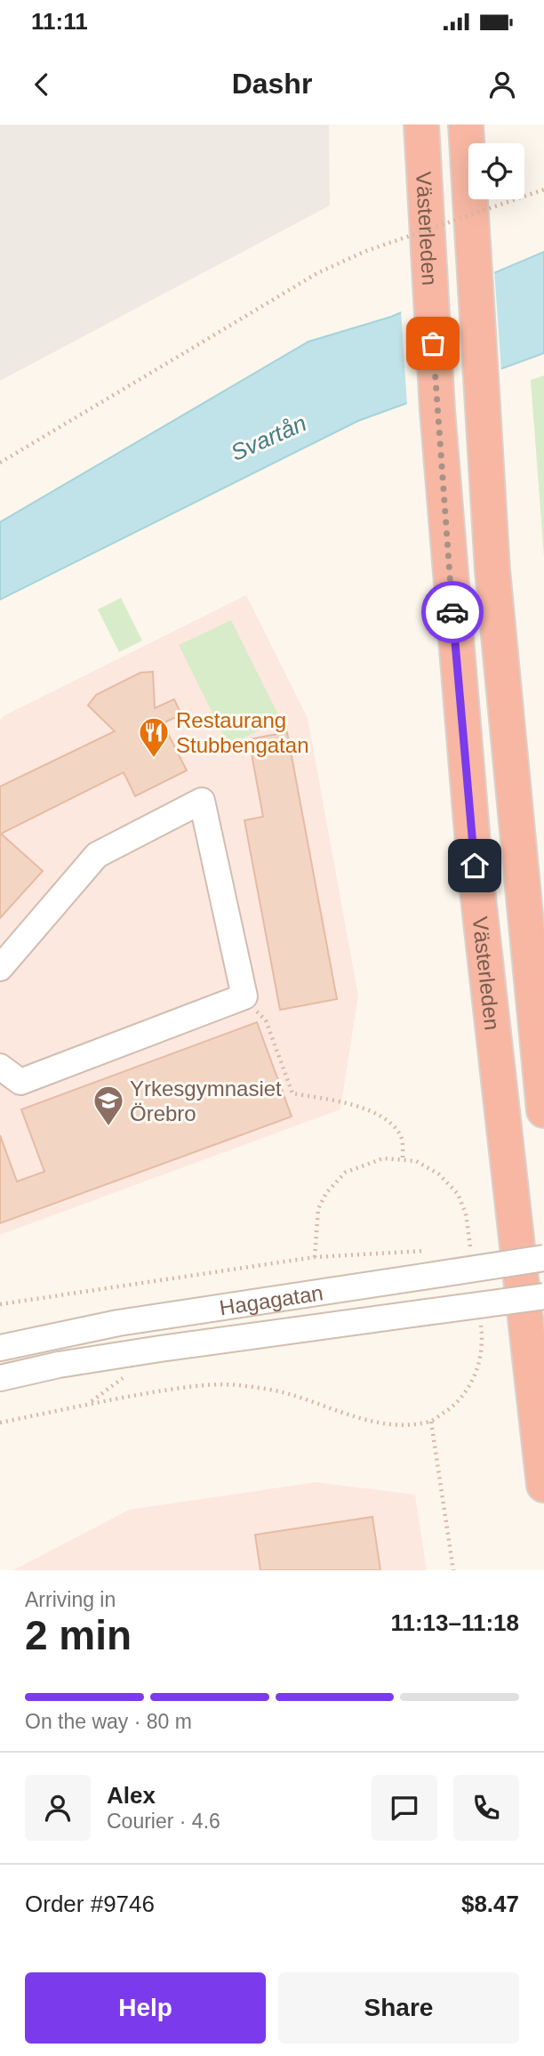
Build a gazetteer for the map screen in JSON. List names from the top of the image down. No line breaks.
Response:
{"streets":{"highway":["Västerleden"],"street":["Hagagatan"]},"water":["Svartån"],"places":{"restaurant":["Restaurang Stubbengatan"],"school or university":["Yrkesgymnasiet Örebro"]},"page":{"status":"11:11","header":"Dashr","heading":["2 min","Arriving in","11:13–11:18"],"panel":["Alex","Courier · 4.6","Order #9746","$8.47"],"bar":"On the way · 80 m","buttons":["Help","Share"]}}
